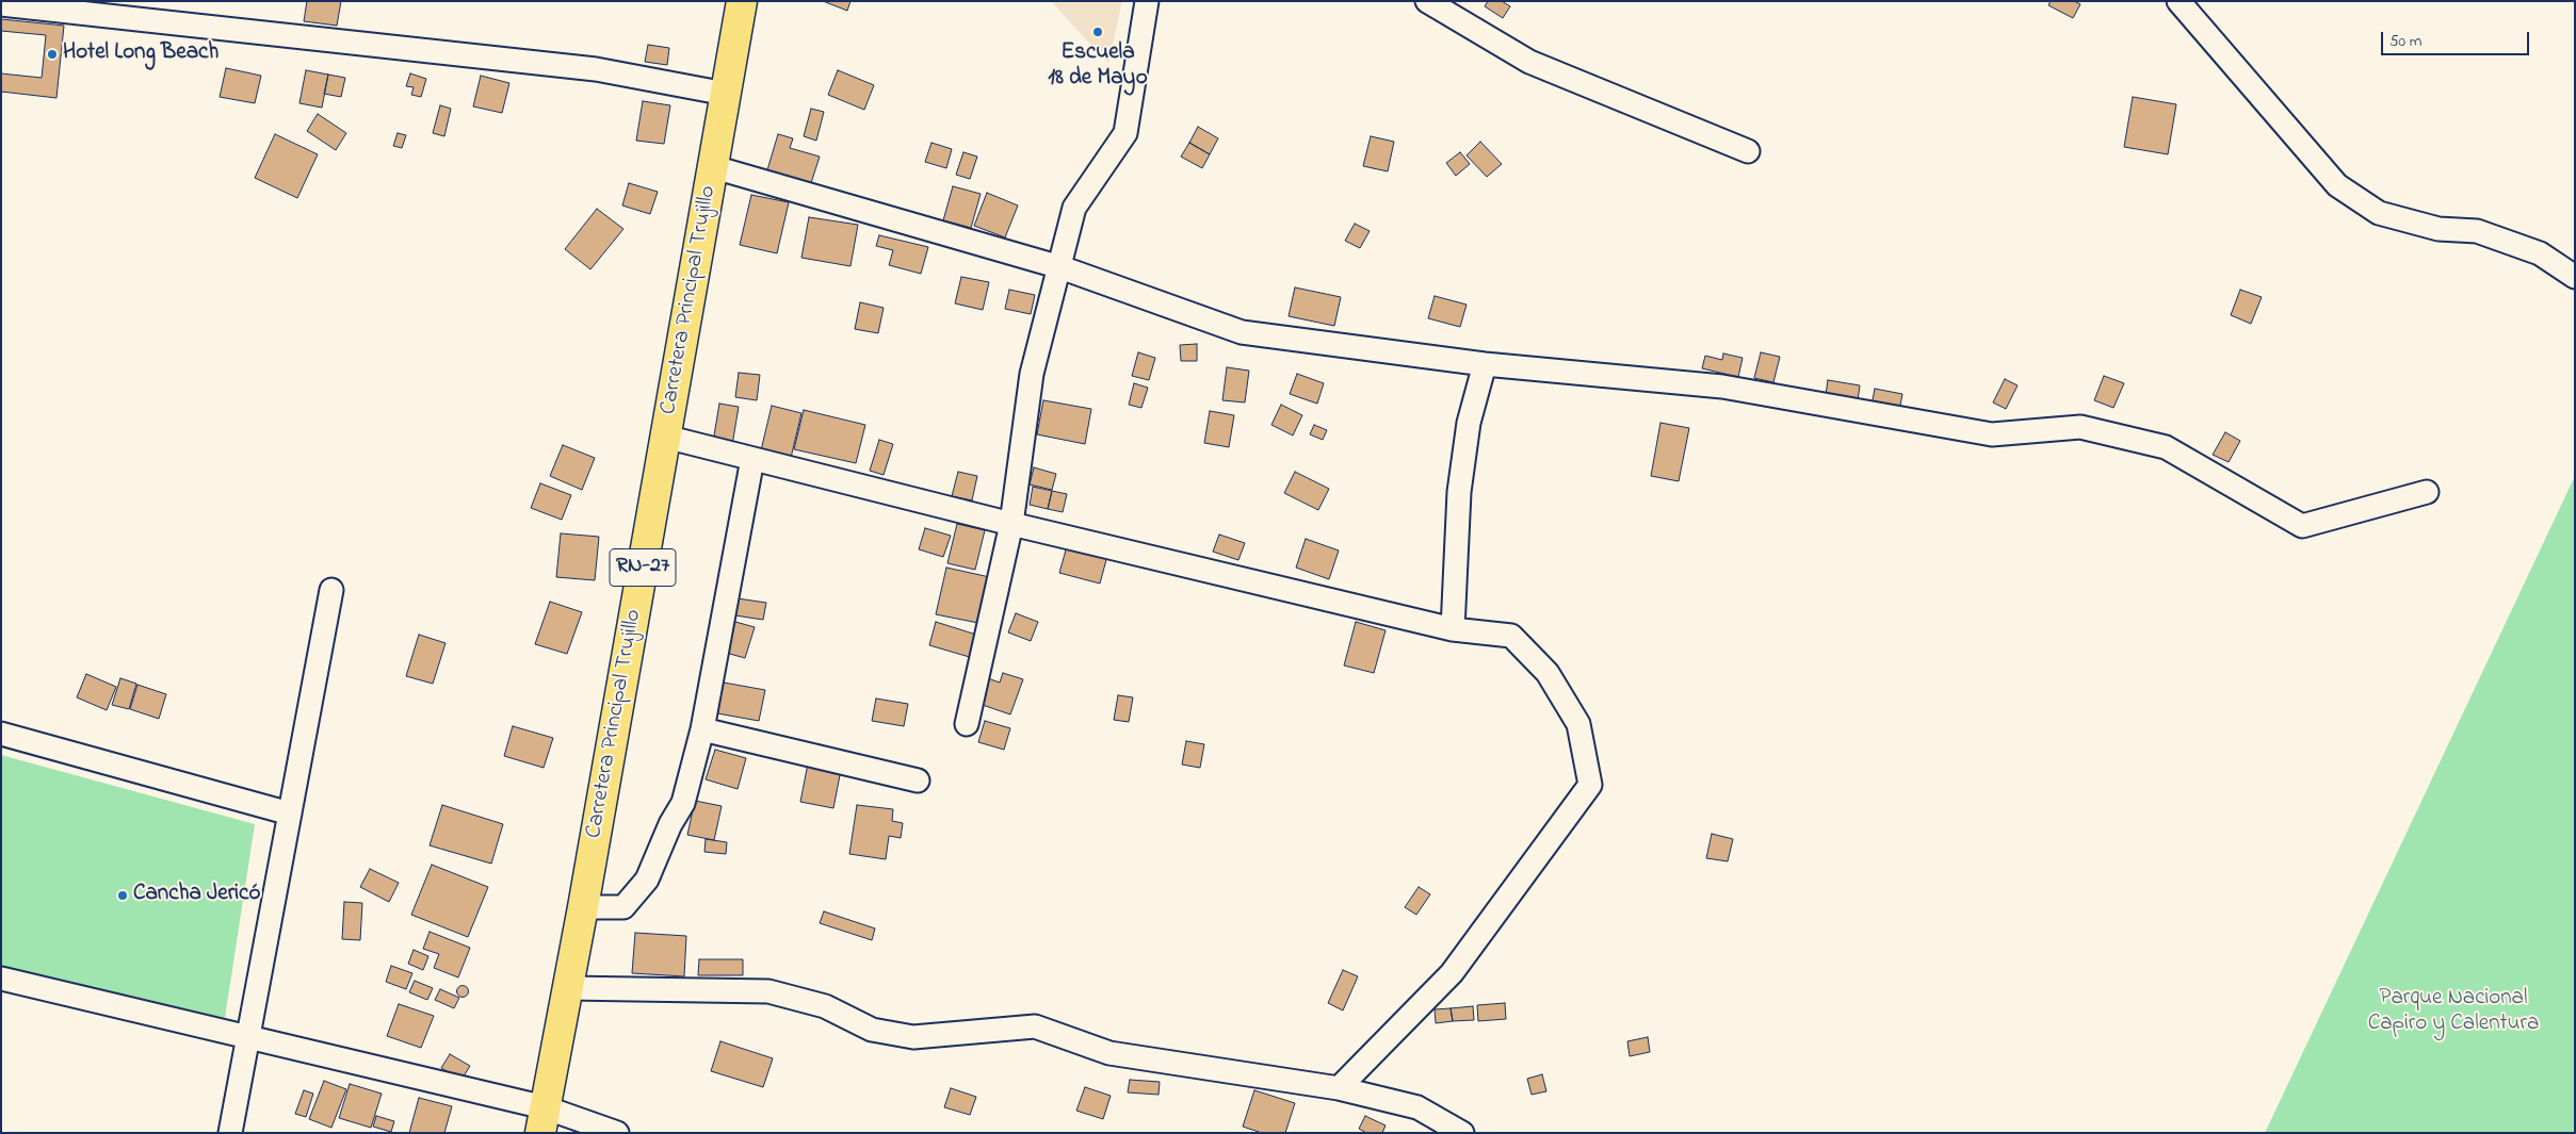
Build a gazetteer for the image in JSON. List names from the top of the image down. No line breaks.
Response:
{"streets":{"main road":["Carretera Principal Trujillo","RN-27"]},"parks":["Parque Nacional Capiro y Calentura"],"places":["Escuela 18 de Mayo","Hotel Long Beach","Cancha Jericó"],"scale_bar":"50 m"}
